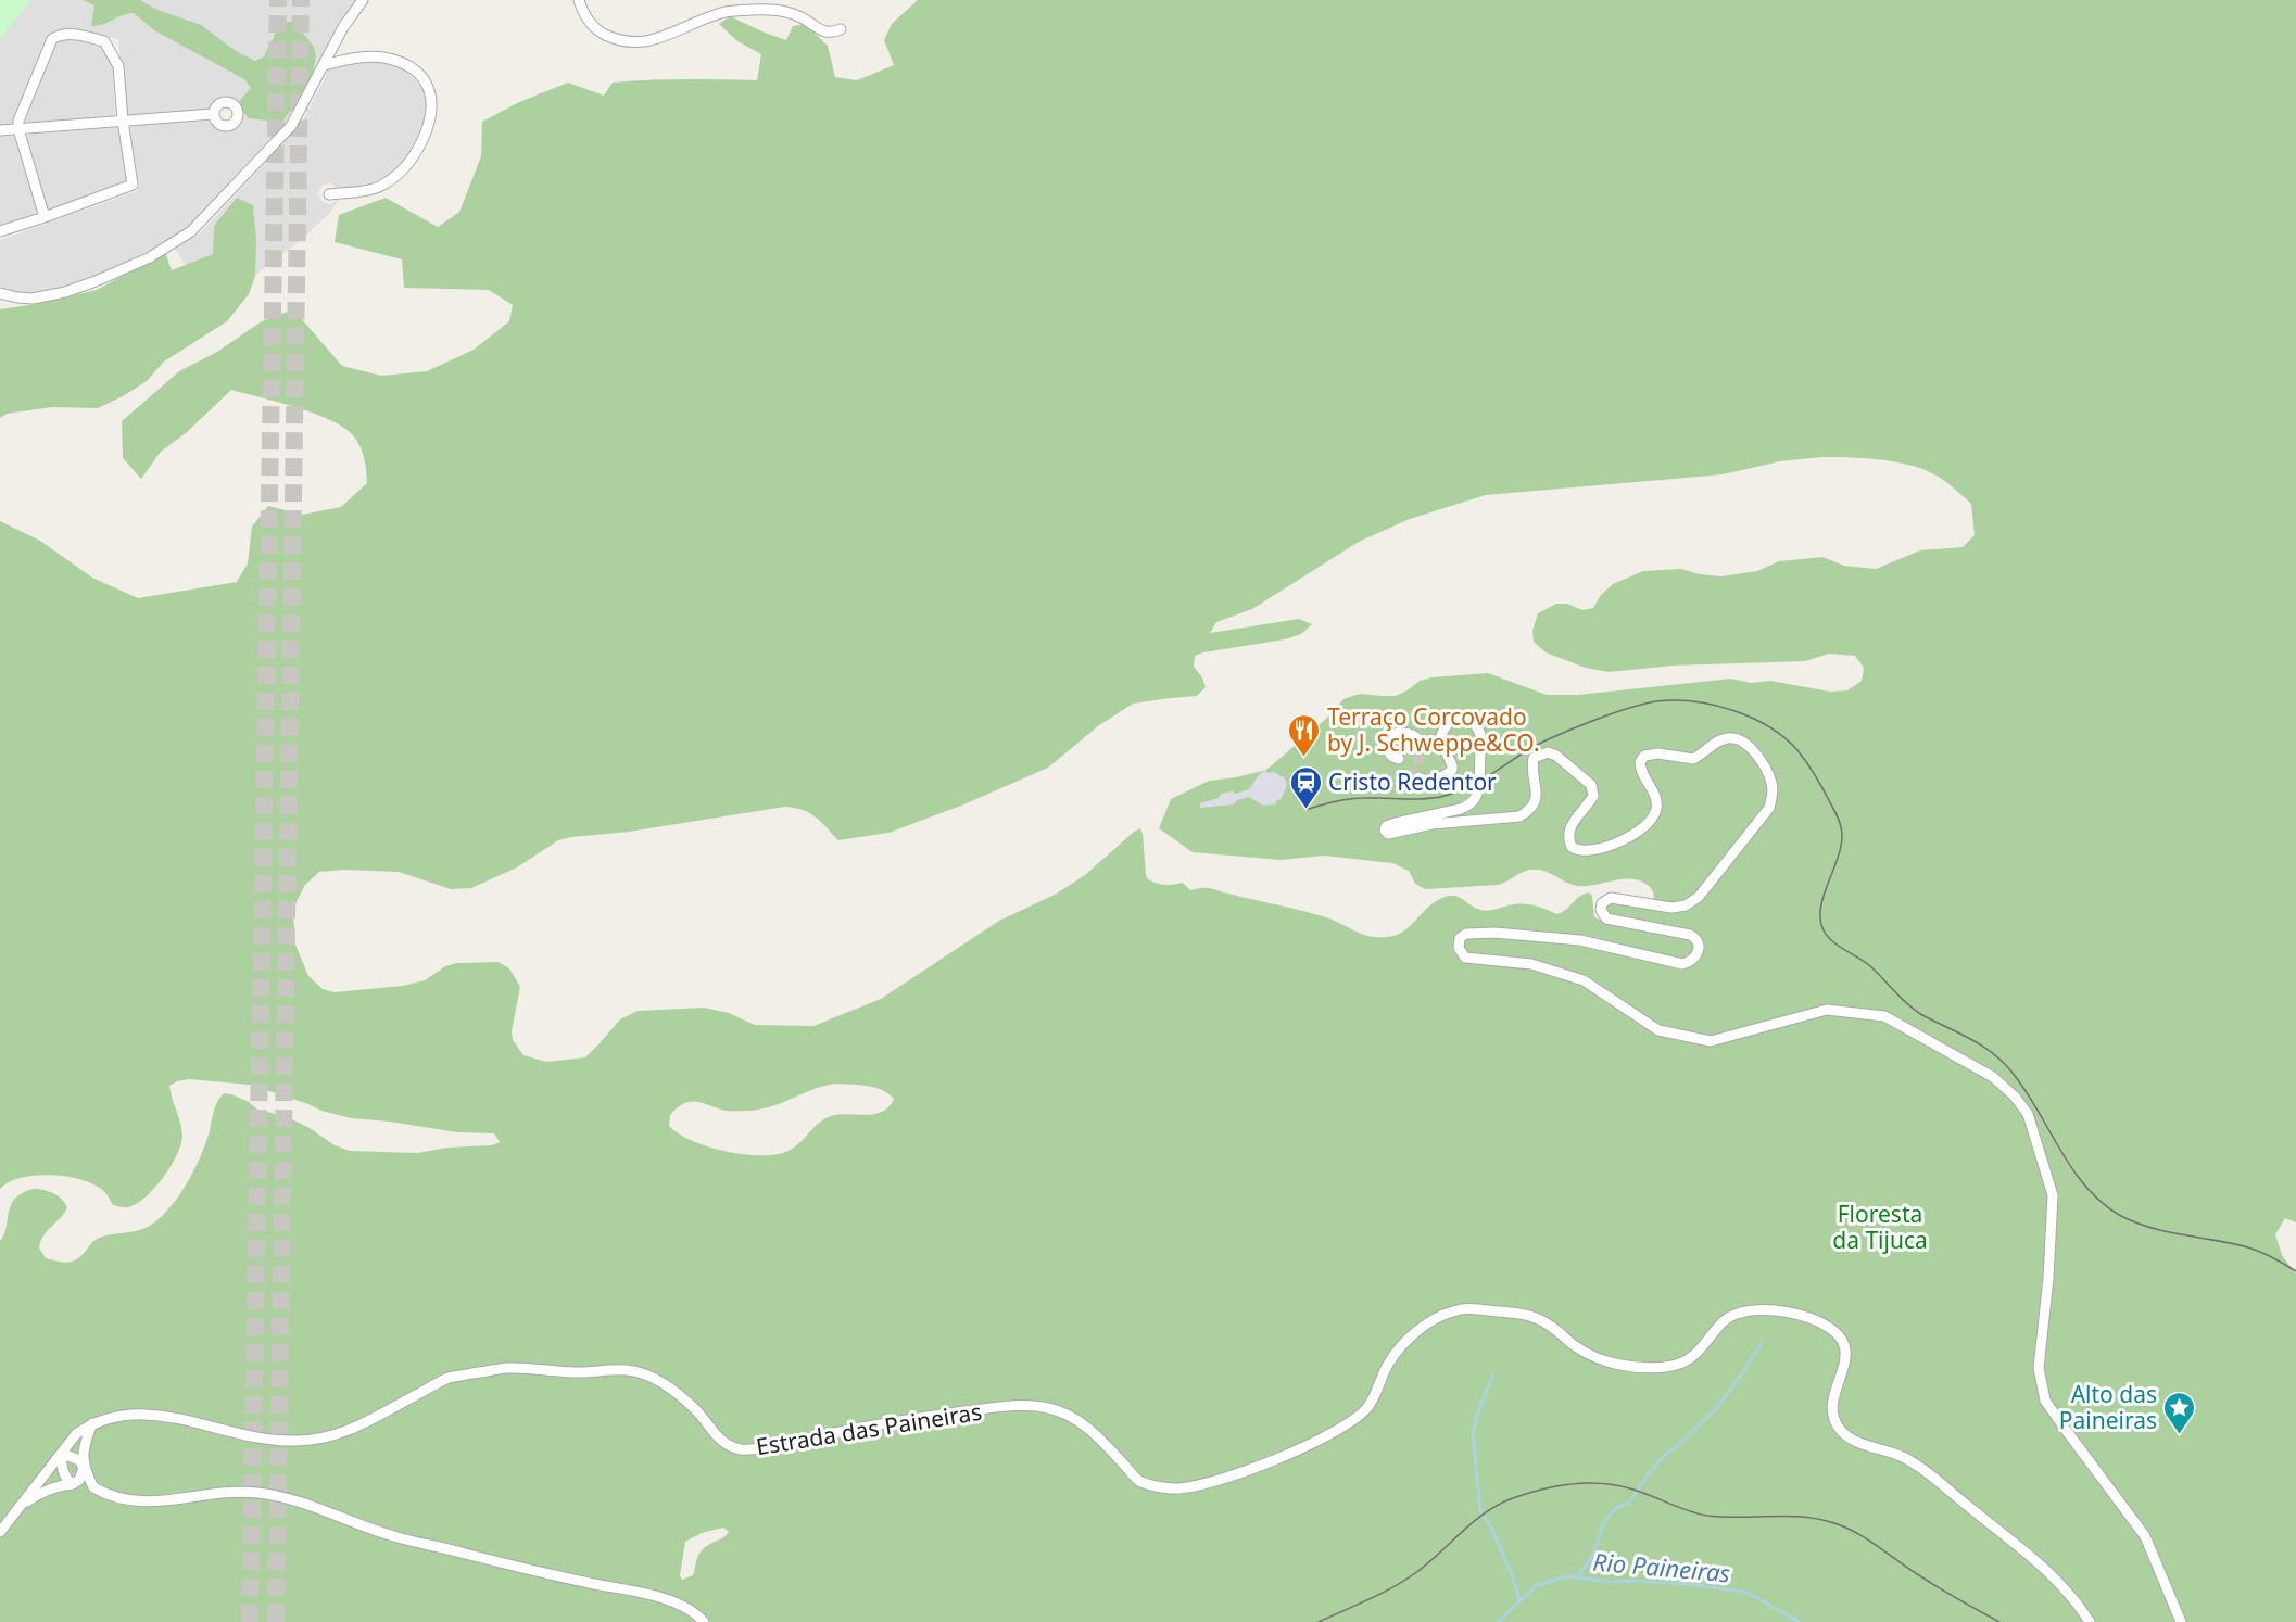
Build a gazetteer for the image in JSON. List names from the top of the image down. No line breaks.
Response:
{"streets":{"street":["Estrada das Paineiras"]},"water":["Rio Paineiras"],"parks":["Floresta da Tijuca"],"places":{"restaurant":["Terraço Corcovado by J. Schweppe&CO."],"station":["Cristo Redentor"],"place":["Alto das Paineiras"]}}
